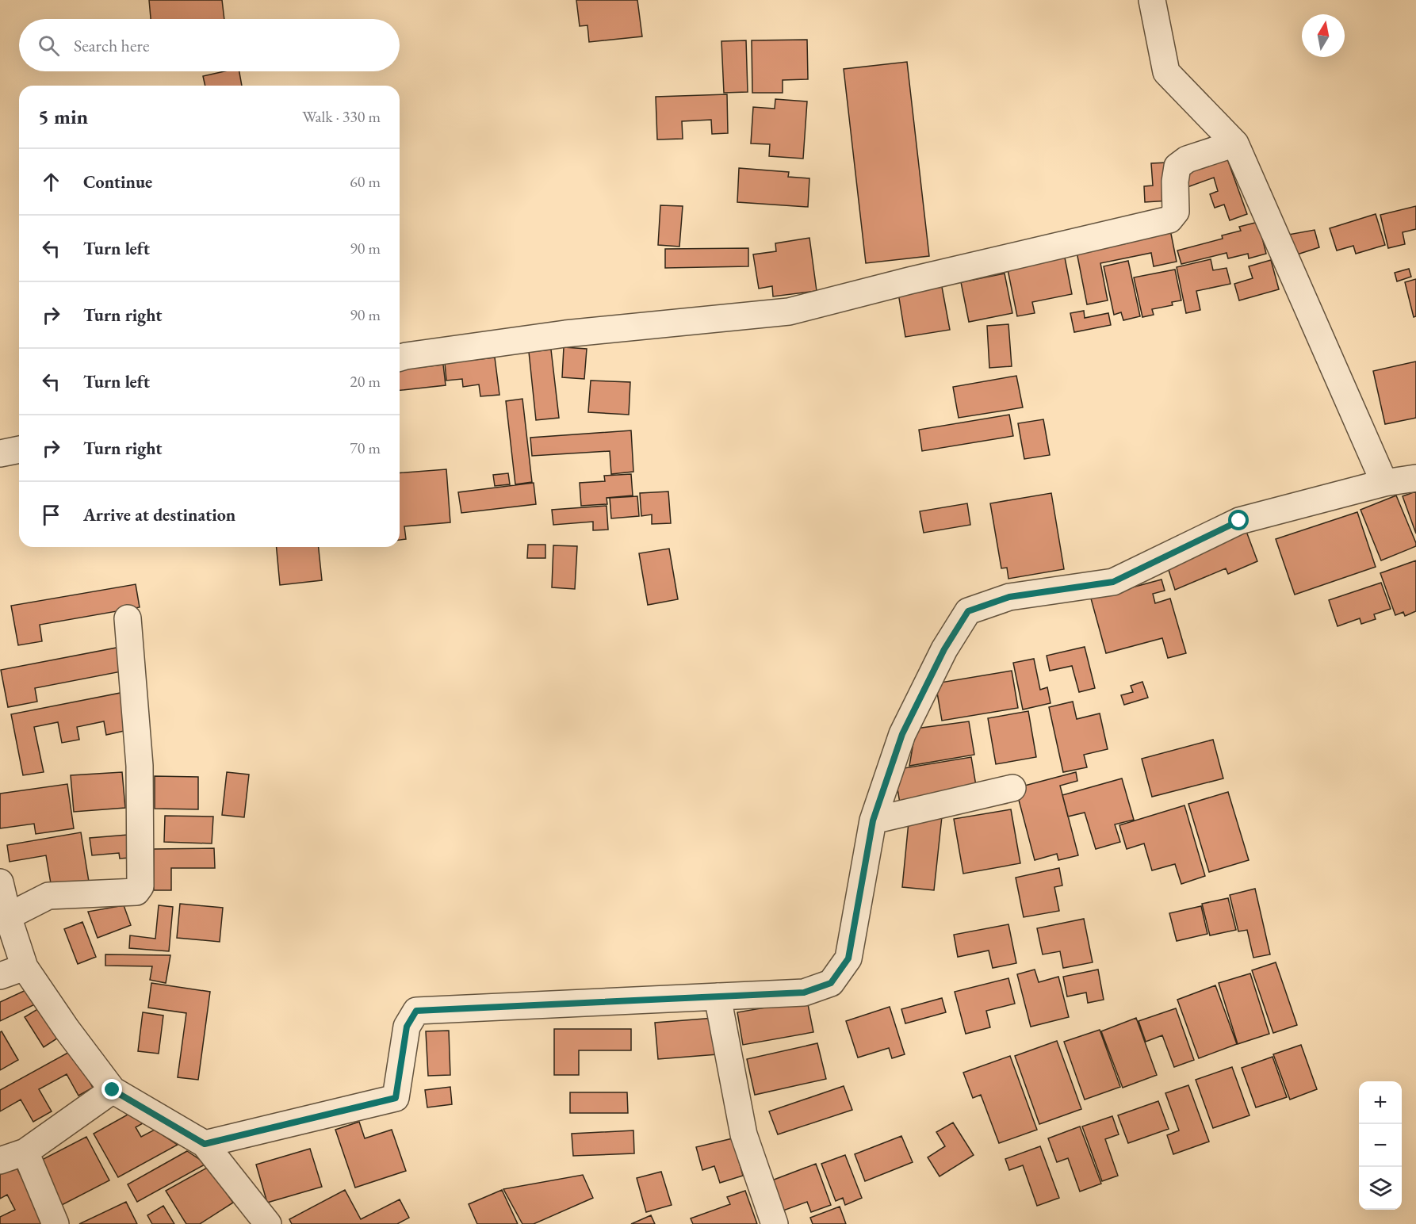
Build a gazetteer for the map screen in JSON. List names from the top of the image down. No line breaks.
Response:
{"north":"top","page":{"search":"Search here","heading":["5 min","Walk · 330 m"],"list":[["Continue","60 m"],["Turn left","90 m"],["Turn right","90 m"],["Turn left","20 m"],["Turn right","70 m"],"Arrive at destination"],"map_buttons":["+","−"]}}
